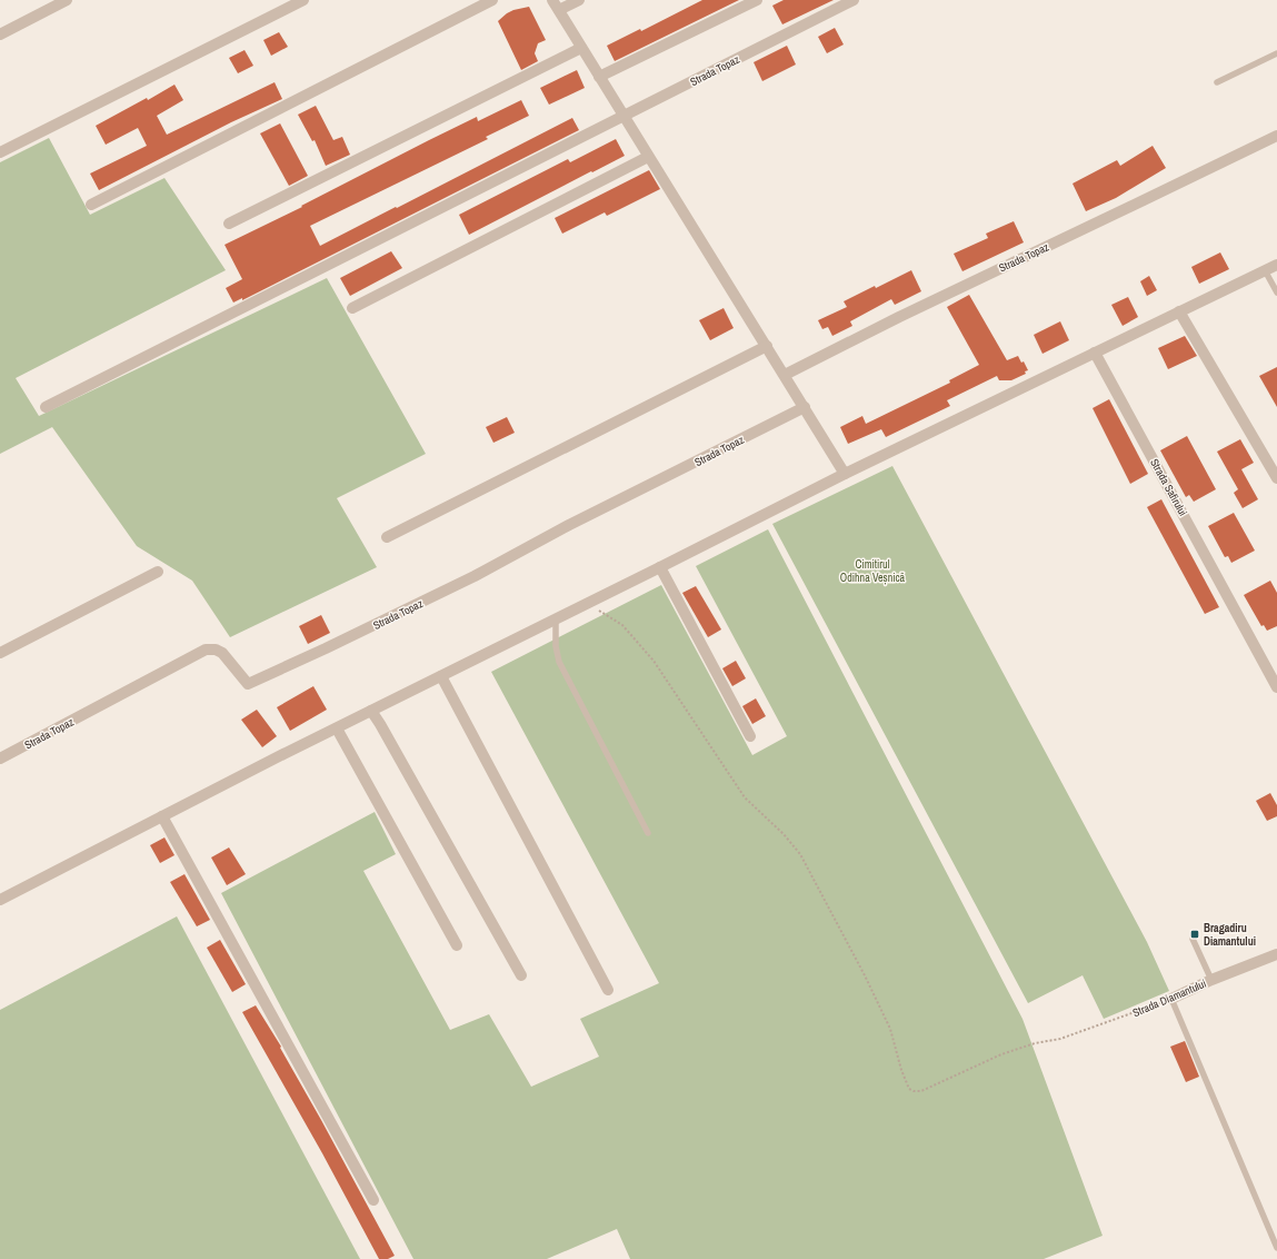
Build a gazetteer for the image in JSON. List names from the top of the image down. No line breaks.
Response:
{"streets":{"street":["Strada Topaz","Strada Safirului","Strada Diamantului"]},"parks":["Cimitirul Odihna Veșnică"],"places":{"transit":["Bragadiru Diamantului"]}}
